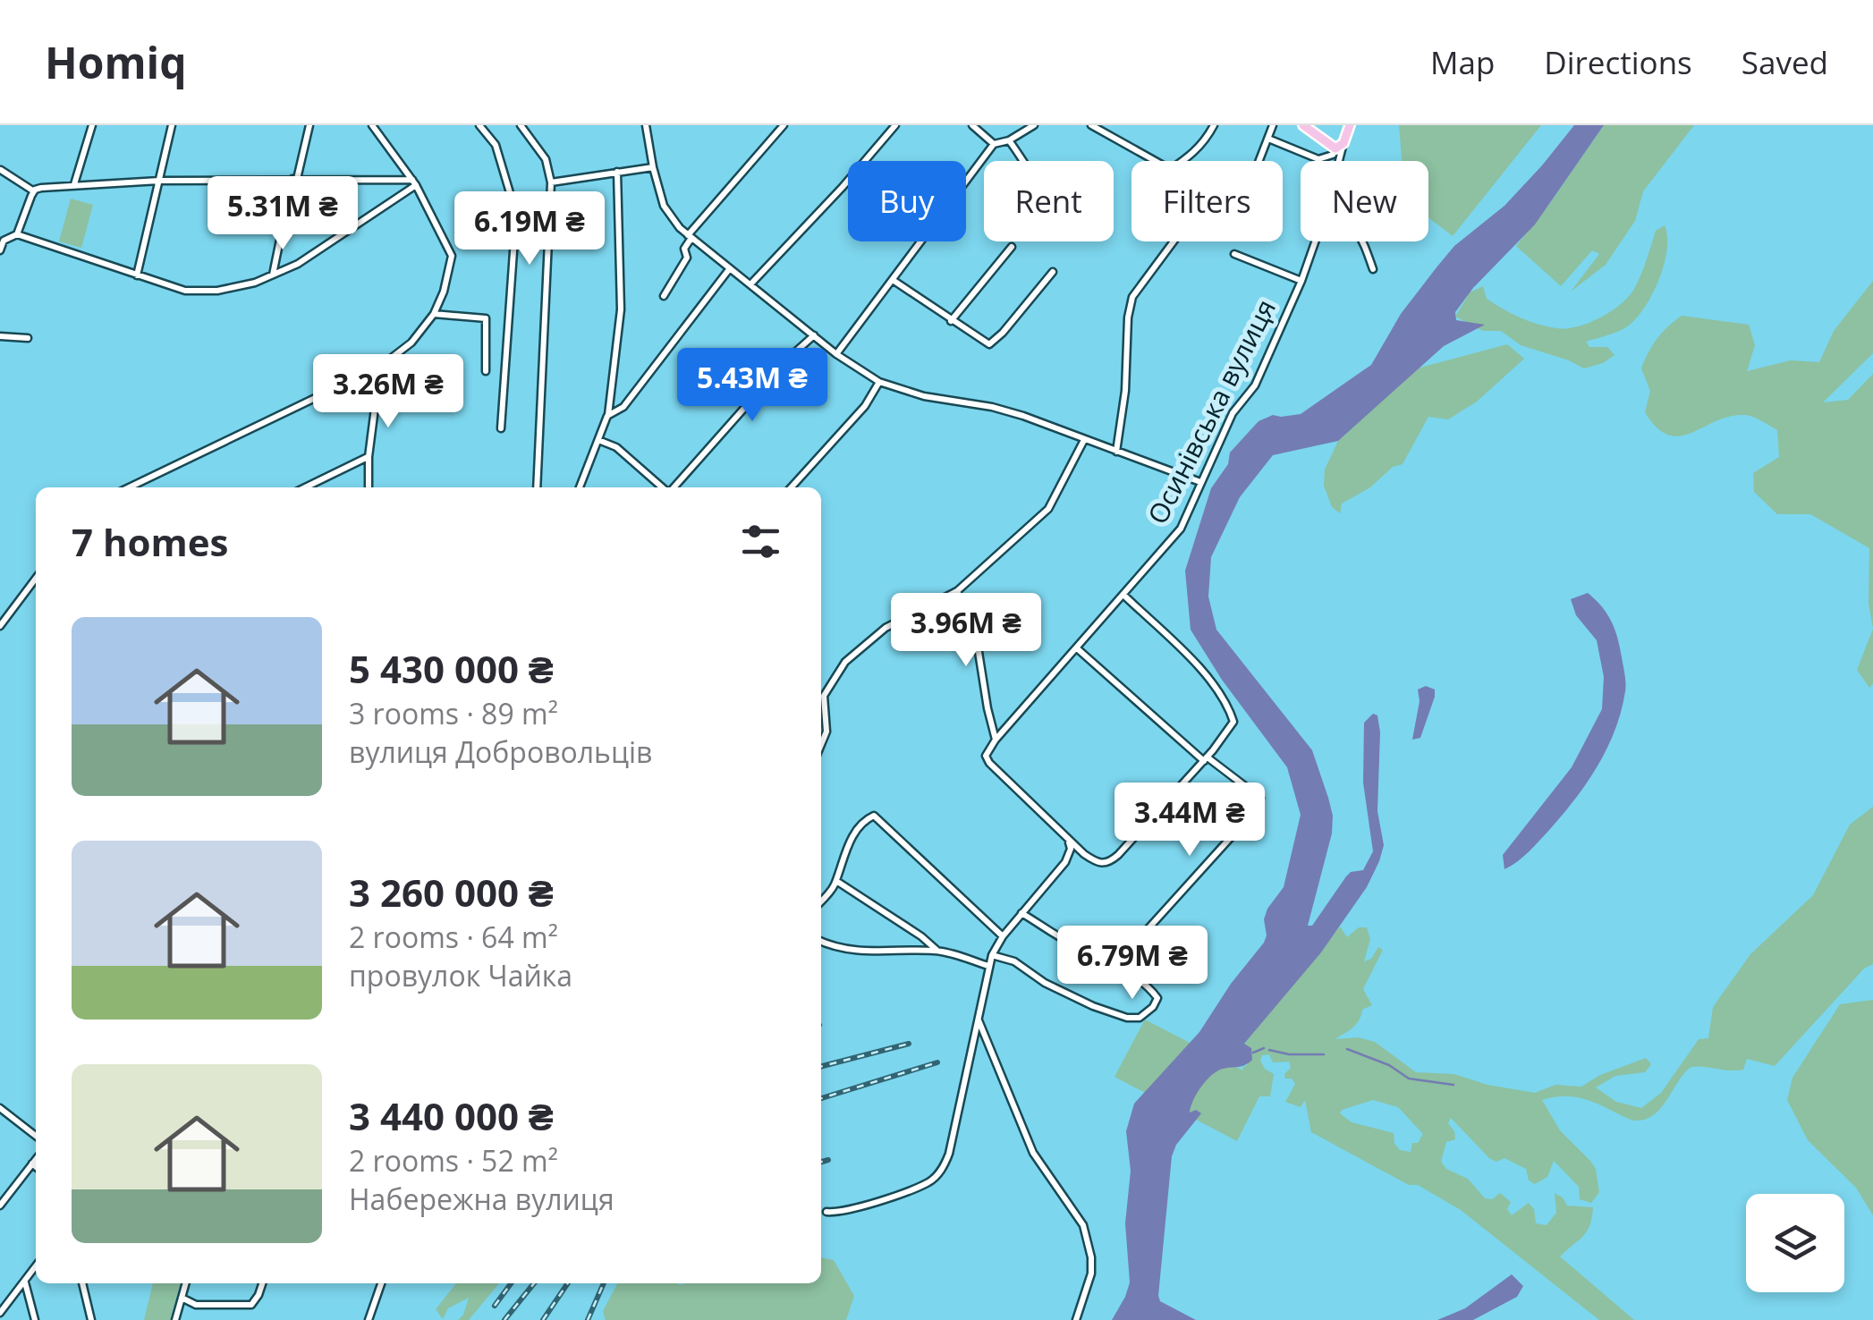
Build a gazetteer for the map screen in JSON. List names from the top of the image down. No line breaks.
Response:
{"streets":{"main road":["Осинівська вулиця"]},"page":{"header":"Homiq","nav":["Map","Directions","Saved"],"chip":["Buy","Rent","Filters","New"],"price":["5.31M ₴","6.19M ₴","5.43M ₴","3.26M ₴","3.96M ₴","3.44M ₴","6.79M ₴"],"heading":"7 homes","list":[{"name":"5 430 000 ₴","note":"3 rooms · 89 m² · вулиця Добровольців"},{"name":"3 260 000 ₴","note":"2 rooms · 64 m² · провулок Чайка"},{"name":"3 440 000 ₴","note":"2 rooms · 52 m² · Набережна вулиця"}]}}
